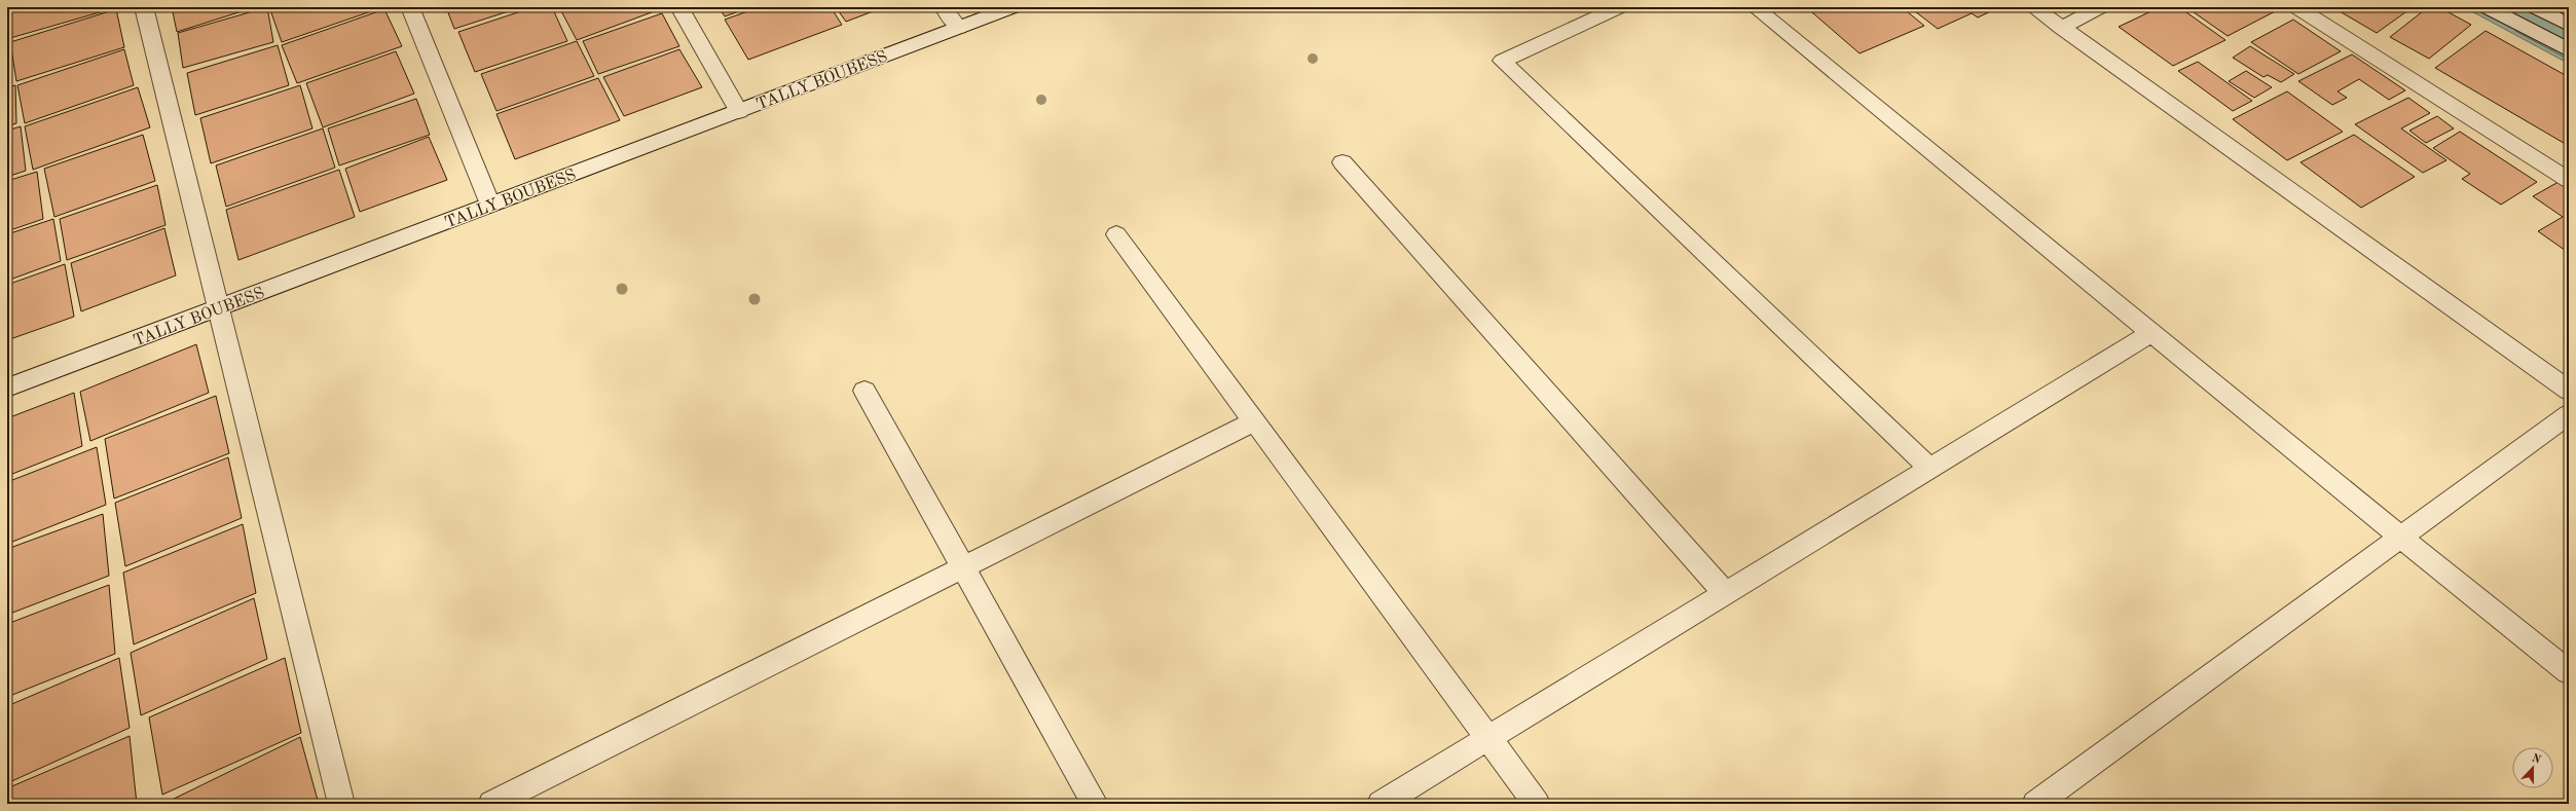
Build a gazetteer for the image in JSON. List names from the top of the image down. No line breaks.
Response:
{"streets":{"street":["TALLY BOUBESS"]},"north":"top"}
